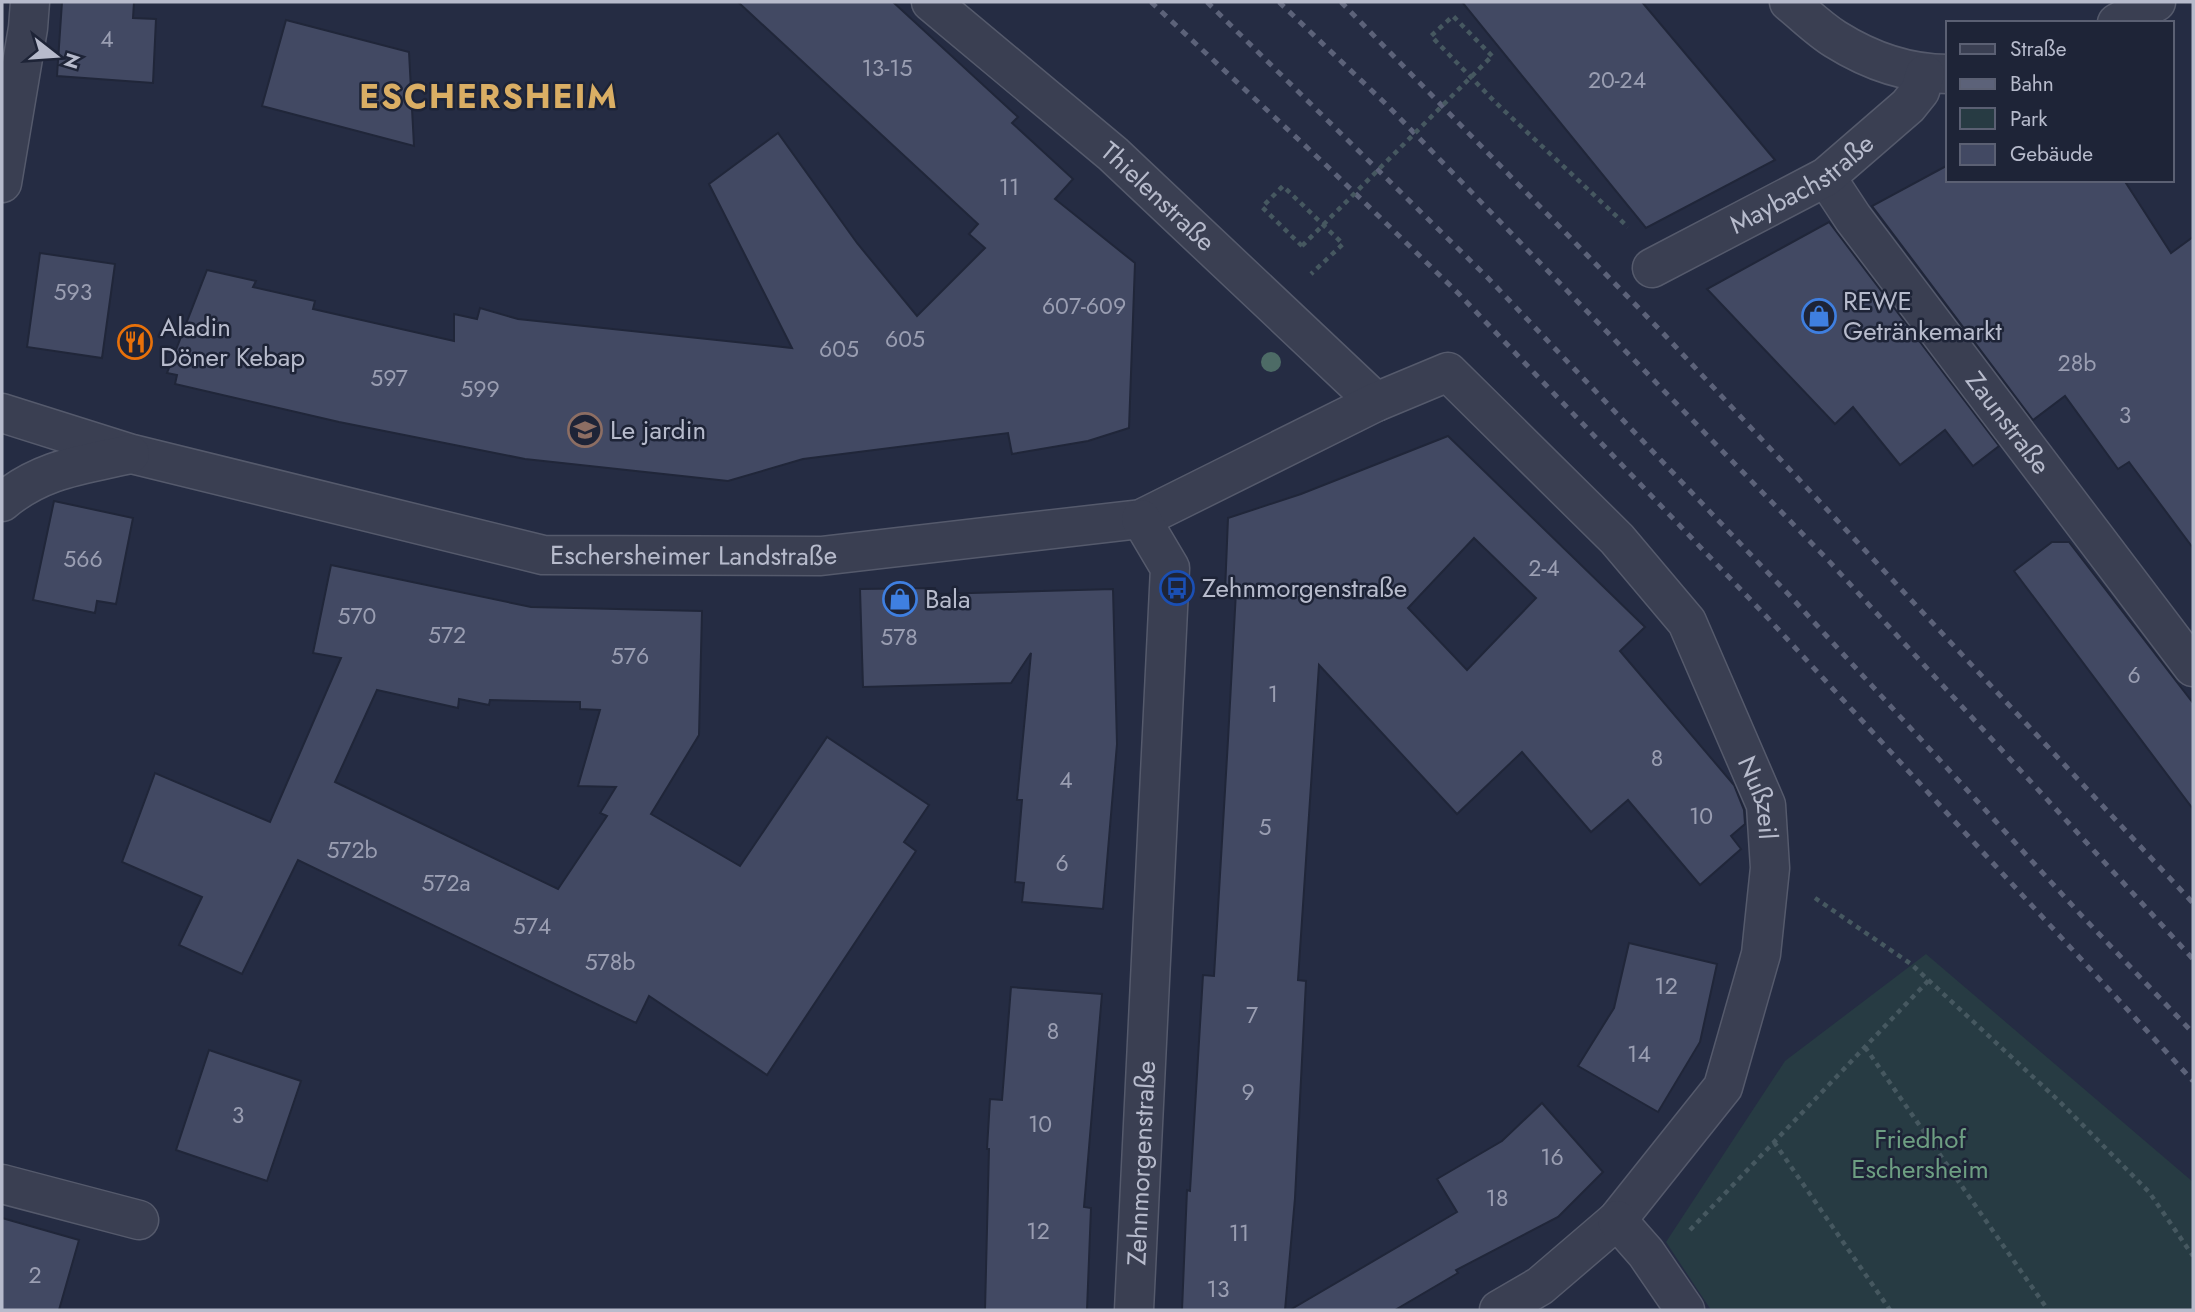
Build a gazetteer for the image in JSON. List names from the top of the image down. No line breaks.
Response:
{"streets":{"street":["Maybachstraße","Thielenstraße","Zaunstraße","Eschersheimer Landstraße","Nußzeil","Zehnmorgenstraße"]},"crossings":[["Maybachstraße","Zaunstraße"],["Thielenstraße","Eschersheimer Landstraße"],["Thielenstraße","Nußzeil"],["Eschersheimer Landstraße","Nußzeil"],["Eschersheimer Landstraße","Zehnmorgenstraße"]],"districts":["ESCHERSHEIM"],"parks":["Friedhof Eschersheim"],"places":{"shop":["REWE Getränkemarkt","Bala"],"restaurant":["Aladin Döner Kebap"],"school or university":["Le jardin"],"bus stop":["Zehnmorgenstraße"]},"house_numbers":["4","13-15","20-24","11","593","607-609","605","605","28b","597","599","3","566","2-4","570","572","578","576","6","1","8","4","10","5","572b","6","572a","574","578b","12","7","8","14","9","3","10","16","18","12","11","2","13"],"legend":["Straße","Bahn","Park","Gebäude"],"north":"right"}
